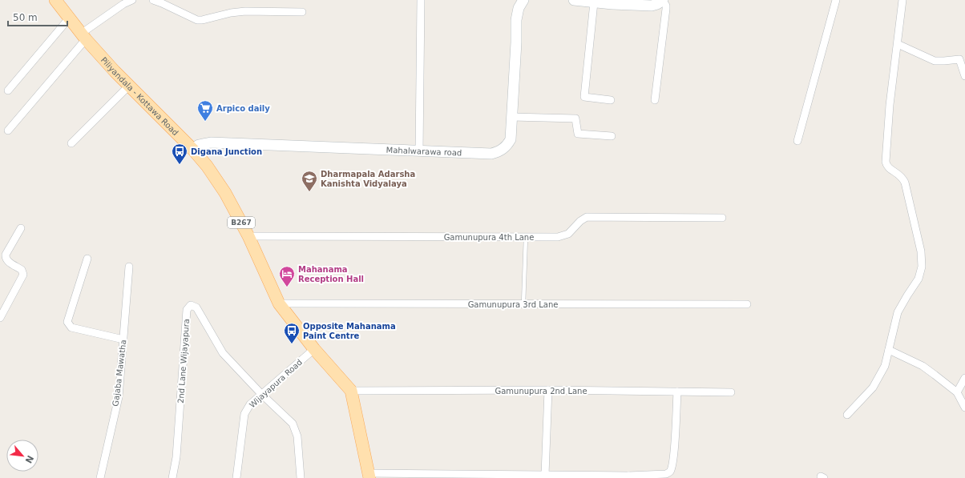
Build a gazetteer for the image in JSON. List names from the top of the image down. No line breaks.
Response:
{"streets":{"main road":["Piliyandala - Kottawa Road","B267"],"street":["Mahalwarawa road","Gamunupura 4th Lane","Gamunupura 3rd Lane","2nd Lane Wijayapura","Gajaba Mawatha","Wijayapura Road","Gamunupura 2nd Lane"]},"crossings":[["Piliyandala - Kottawa Road","Mahalwarawa road"],["Piliyandala - Kottawa Road","Gamunupura 4th Lane"],["Piliyandala - Kottawa Road","Gamunupura 3rd Lane"],["Piliyandala - Kottawa Road","Wijayapura Road"],["Piliyandala - Kottawa Road","Gamunupura 2nd Lane"],["2nd Lane Wijayapura","Wijayapura Road"]],"places":{"supermarket":["Arpico daily"],"bus stop":["Digana Junction","Opposite Mahanama Paint Centre"],"school or university":["Dharmapala Adarsha Kanishta Vidyalaya"],"hotel":["Mahanama Reception Hall"]},"scale_bar":"50 m","north":"bottom right"}
